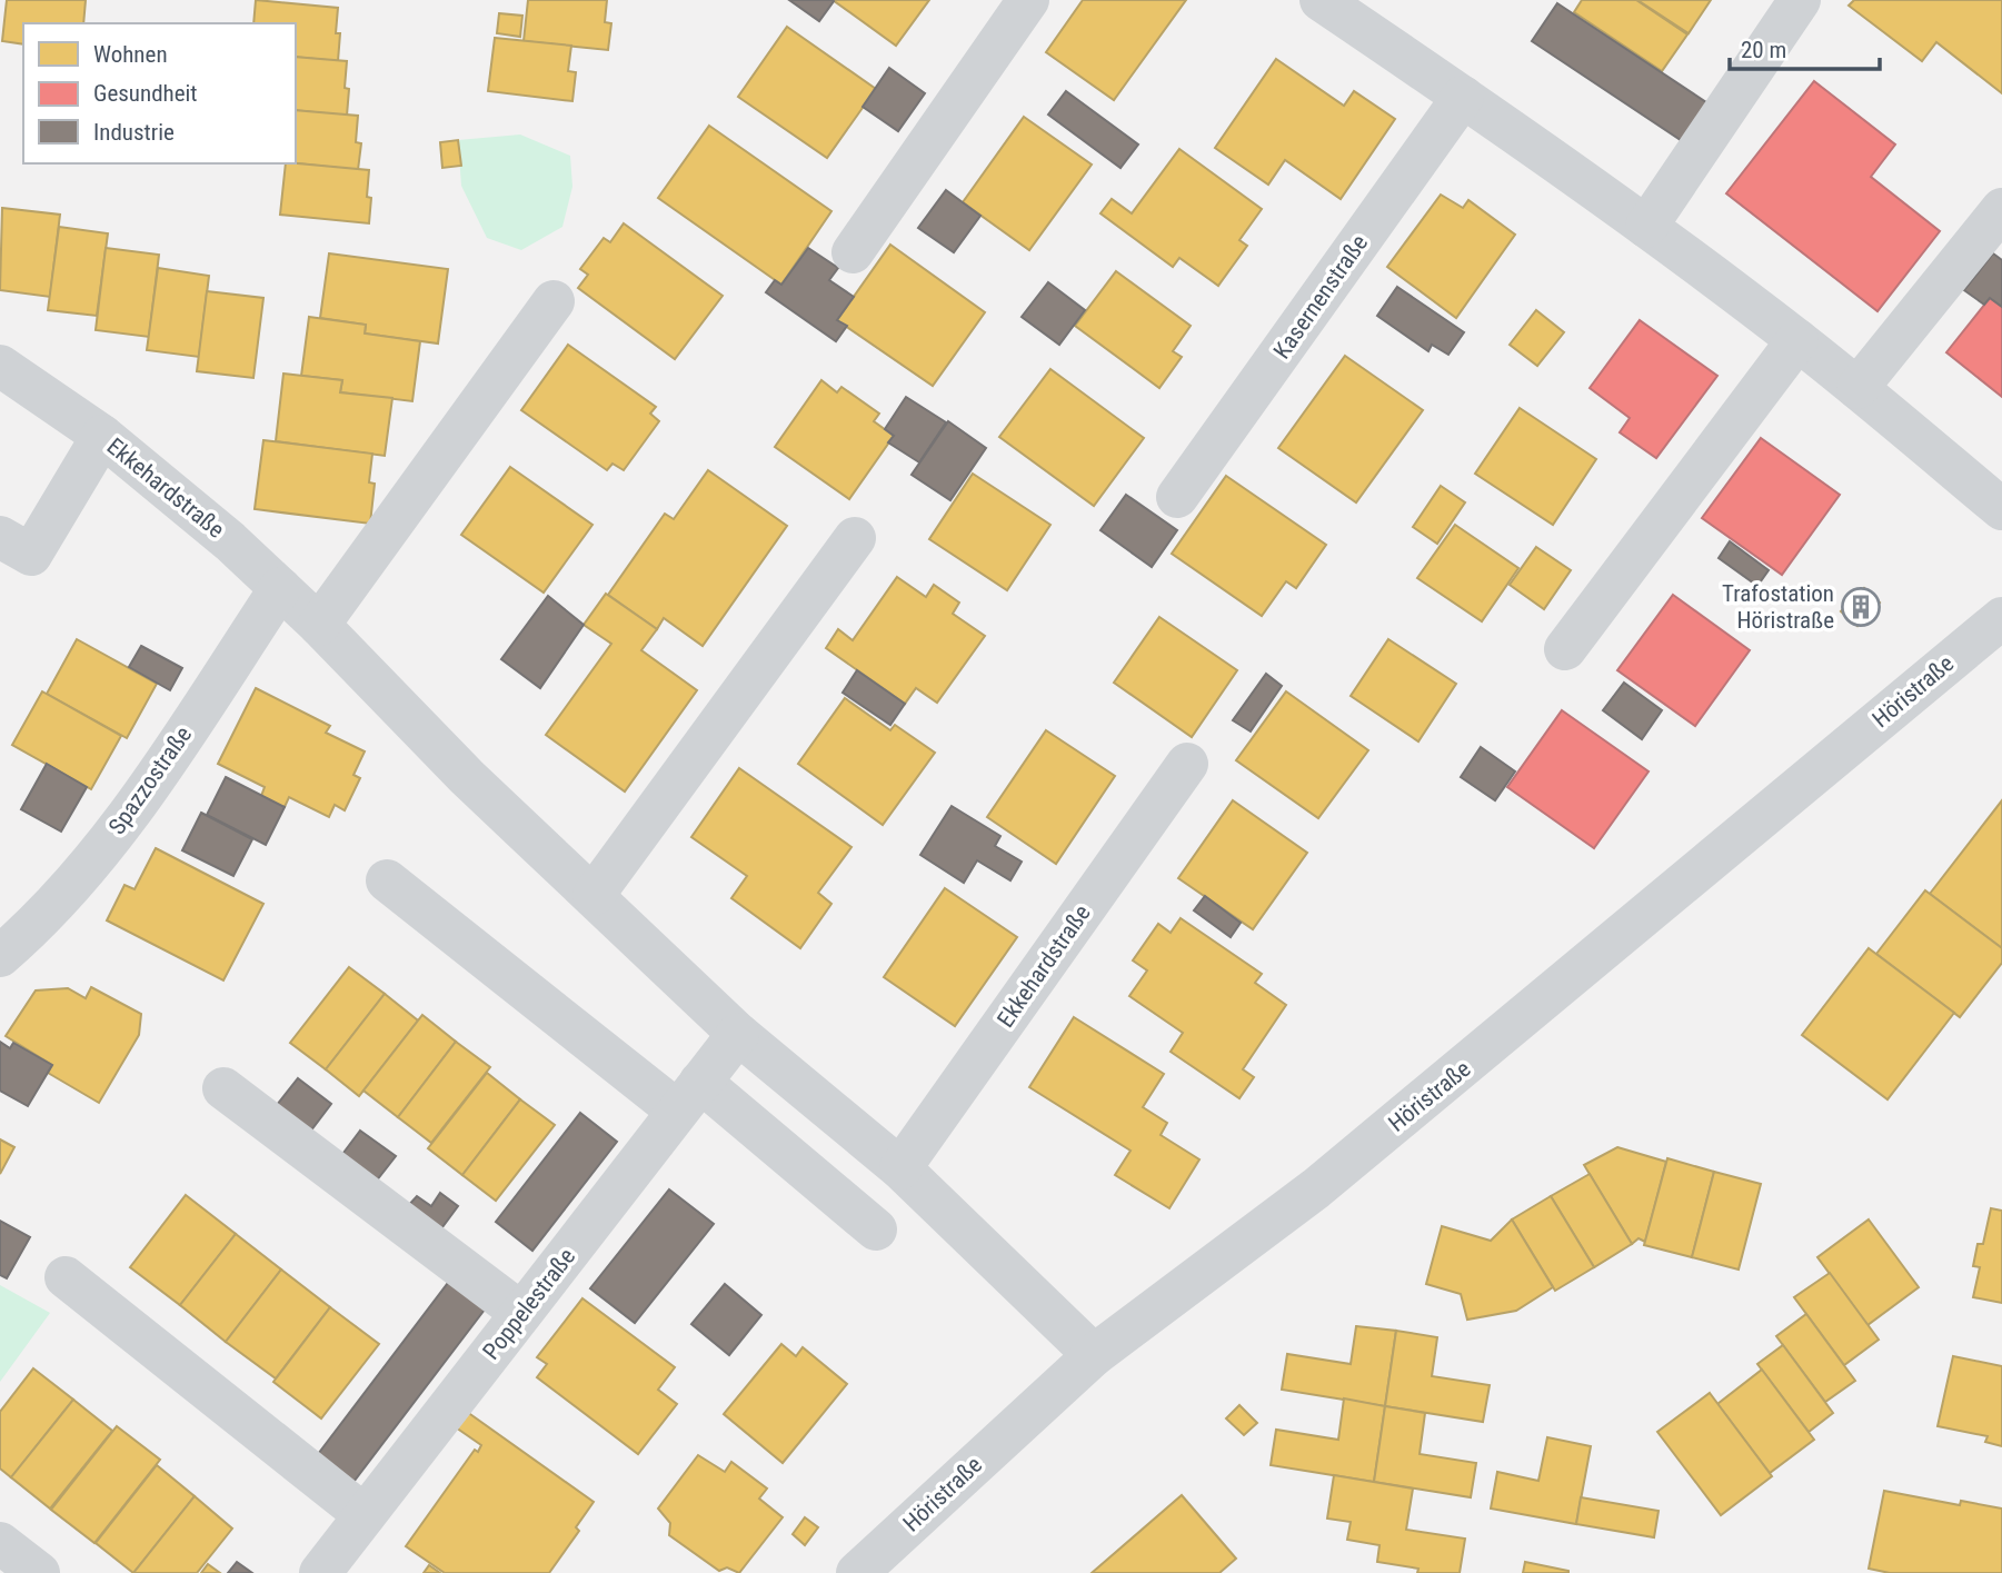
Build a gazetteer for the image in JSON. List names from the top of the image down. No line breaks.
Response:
{"streets":{"street":["Kasernenstraße","Ekkehardstraße","Höristraße","Spazzostraße","Poppelestraße"]},"crossings":[["Ekkehardstraße","Höristraße"],["Ekkehardstraße","Spazzostraße"],["Ekkehardstraße","Poppelestraße"]],"places":{"building":["Trafostation Höristraße"]},"legend":["Wohnen","Gesundheit","Industrie"],"scale_bar":"20 m"}
